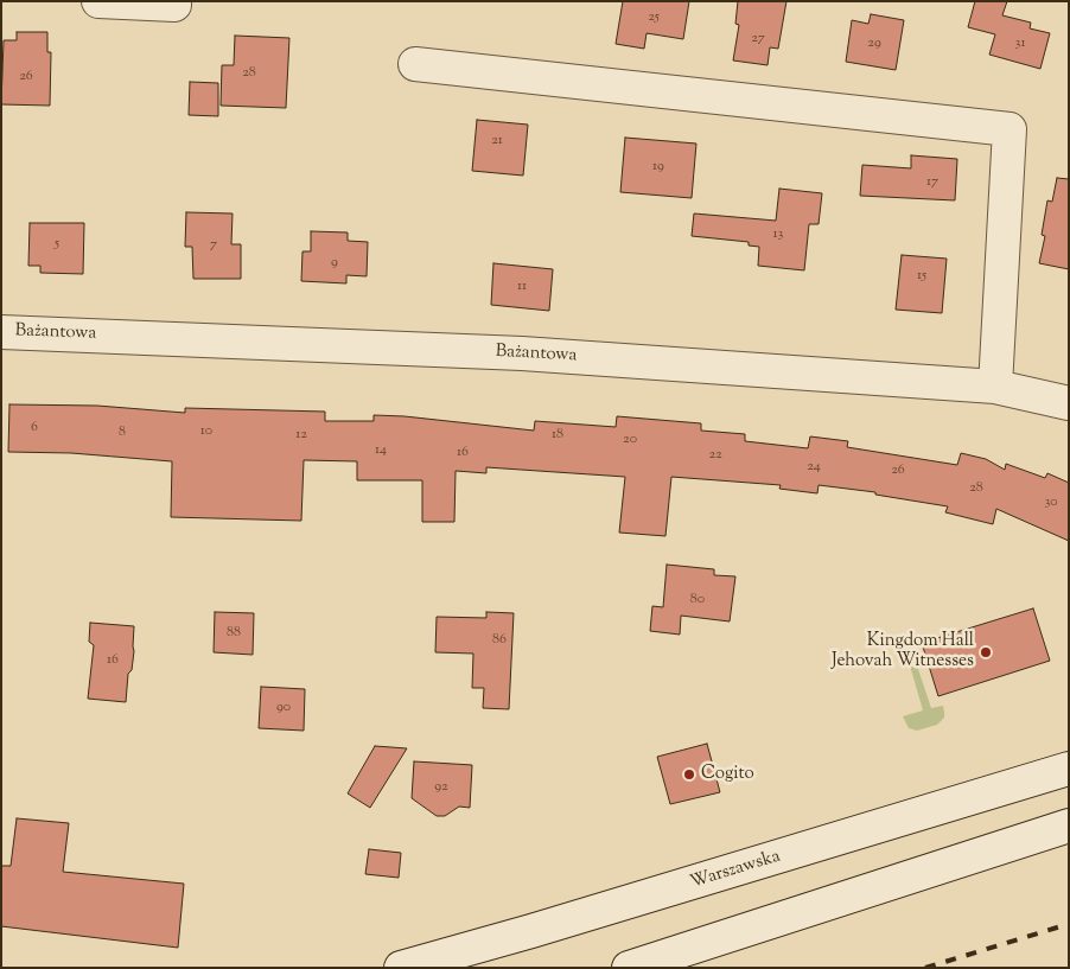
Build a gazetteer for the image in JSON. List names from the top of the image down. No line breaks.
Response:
{"streets":{"street":["Bażantowa","Warszawska"]},"places":["Kingdom Hall Jehovah Witnesses","Cogito"],"house_numbers":["25","27","29","31","28","26","21","19","17","13","5","7","9","15","11","6","10","8","12","18","20","14","16","22","24","26","28","30","80","88","86","16","90","92"]}
